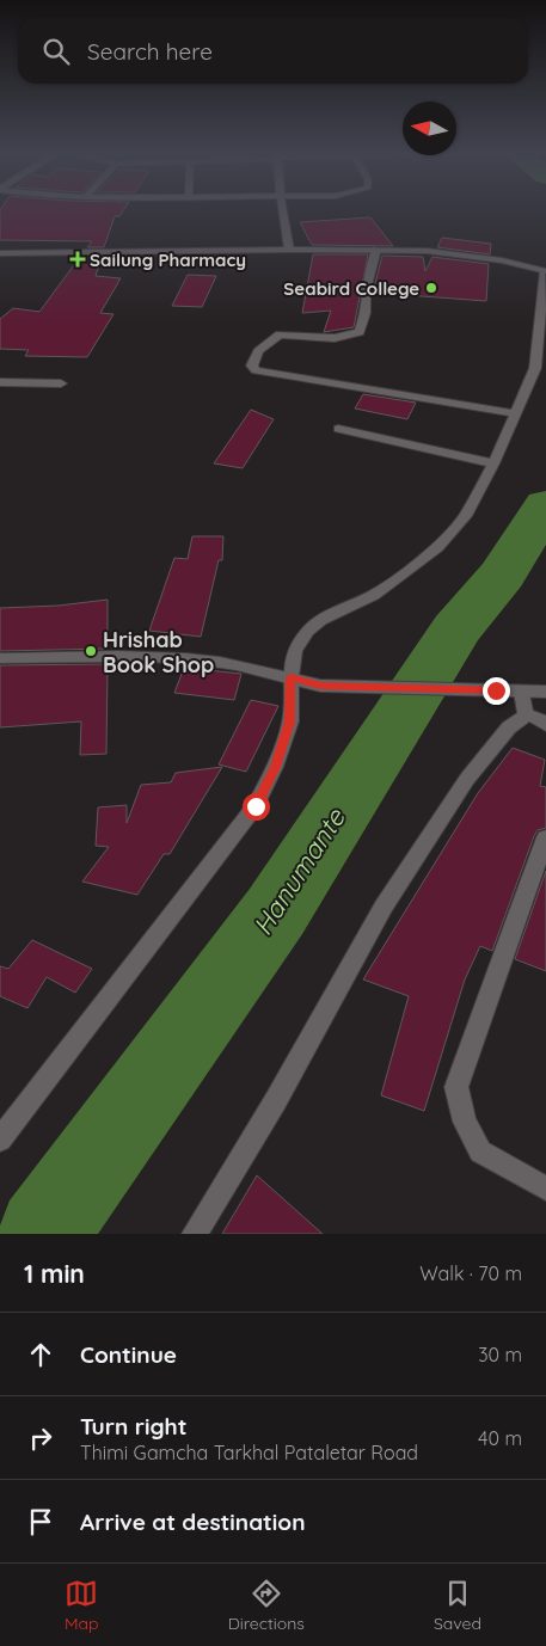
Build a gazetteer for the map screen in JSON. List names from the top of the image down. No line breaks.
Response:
{"water":["Hanumante"],"places":{"health":["Sailung Pharmacy"],"other":["Seabird College","Hrishab Book Shop"]},"north":"left","page":{"search":"Search here","heading":["1 min","Walk · 70 m"],"list":[["Continue","30 m"],["Turn right","Thimi Gamcha Tarkhal Pataletar Road","40 m"],"Arrive at destination"],"nav":["Map","Directions","Saved"]}}
